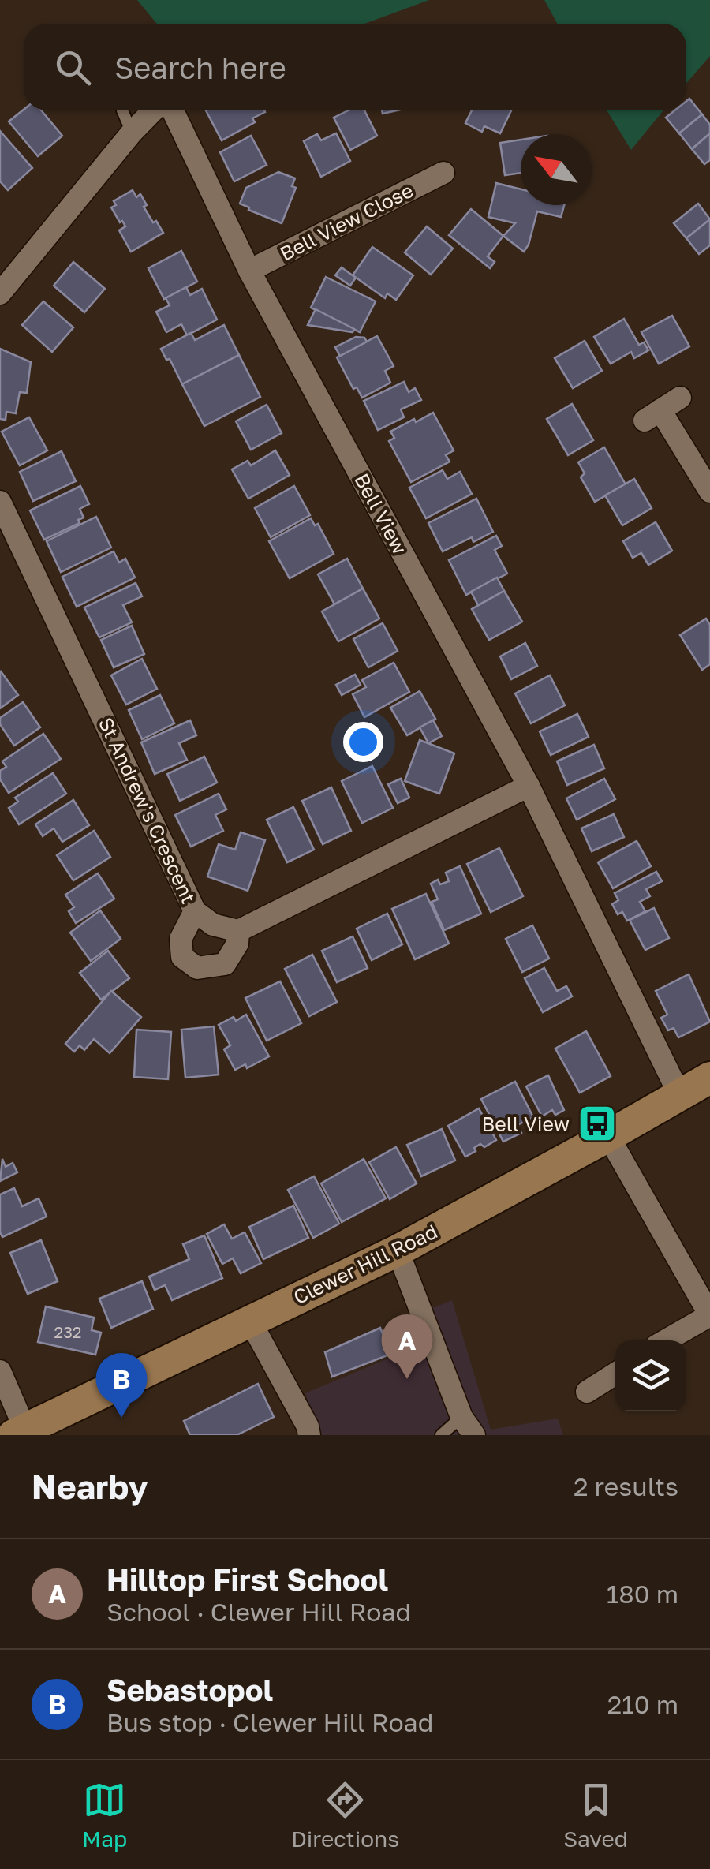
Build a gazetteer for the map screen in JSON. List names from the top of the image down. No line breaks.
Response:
{"streets":{"street":["Bell View Close","Bell View","St Andrew's Crescent","Clewer Hill Road"]},"crossings":[["Bell View Close","Bell View"],["Bell View","Clewer Hill Road"]],"places":{"bus stop":["Bell View"]},"house_numbers":["232"],"north":"top left","page":{"search":"Search here","pins":["A","B"],"heading":["Nearby","2 results"],"list":[{"mark":"A","name":"Hilltop First School","note":"School · Clewer Hill Road","value":"180 m"},{"mark":"B","name":"Sebastopol","note":"Bus stop · Clewer Hill Road","value":"210 m"}],"nav":["Map","Directions","Saved"]}}
